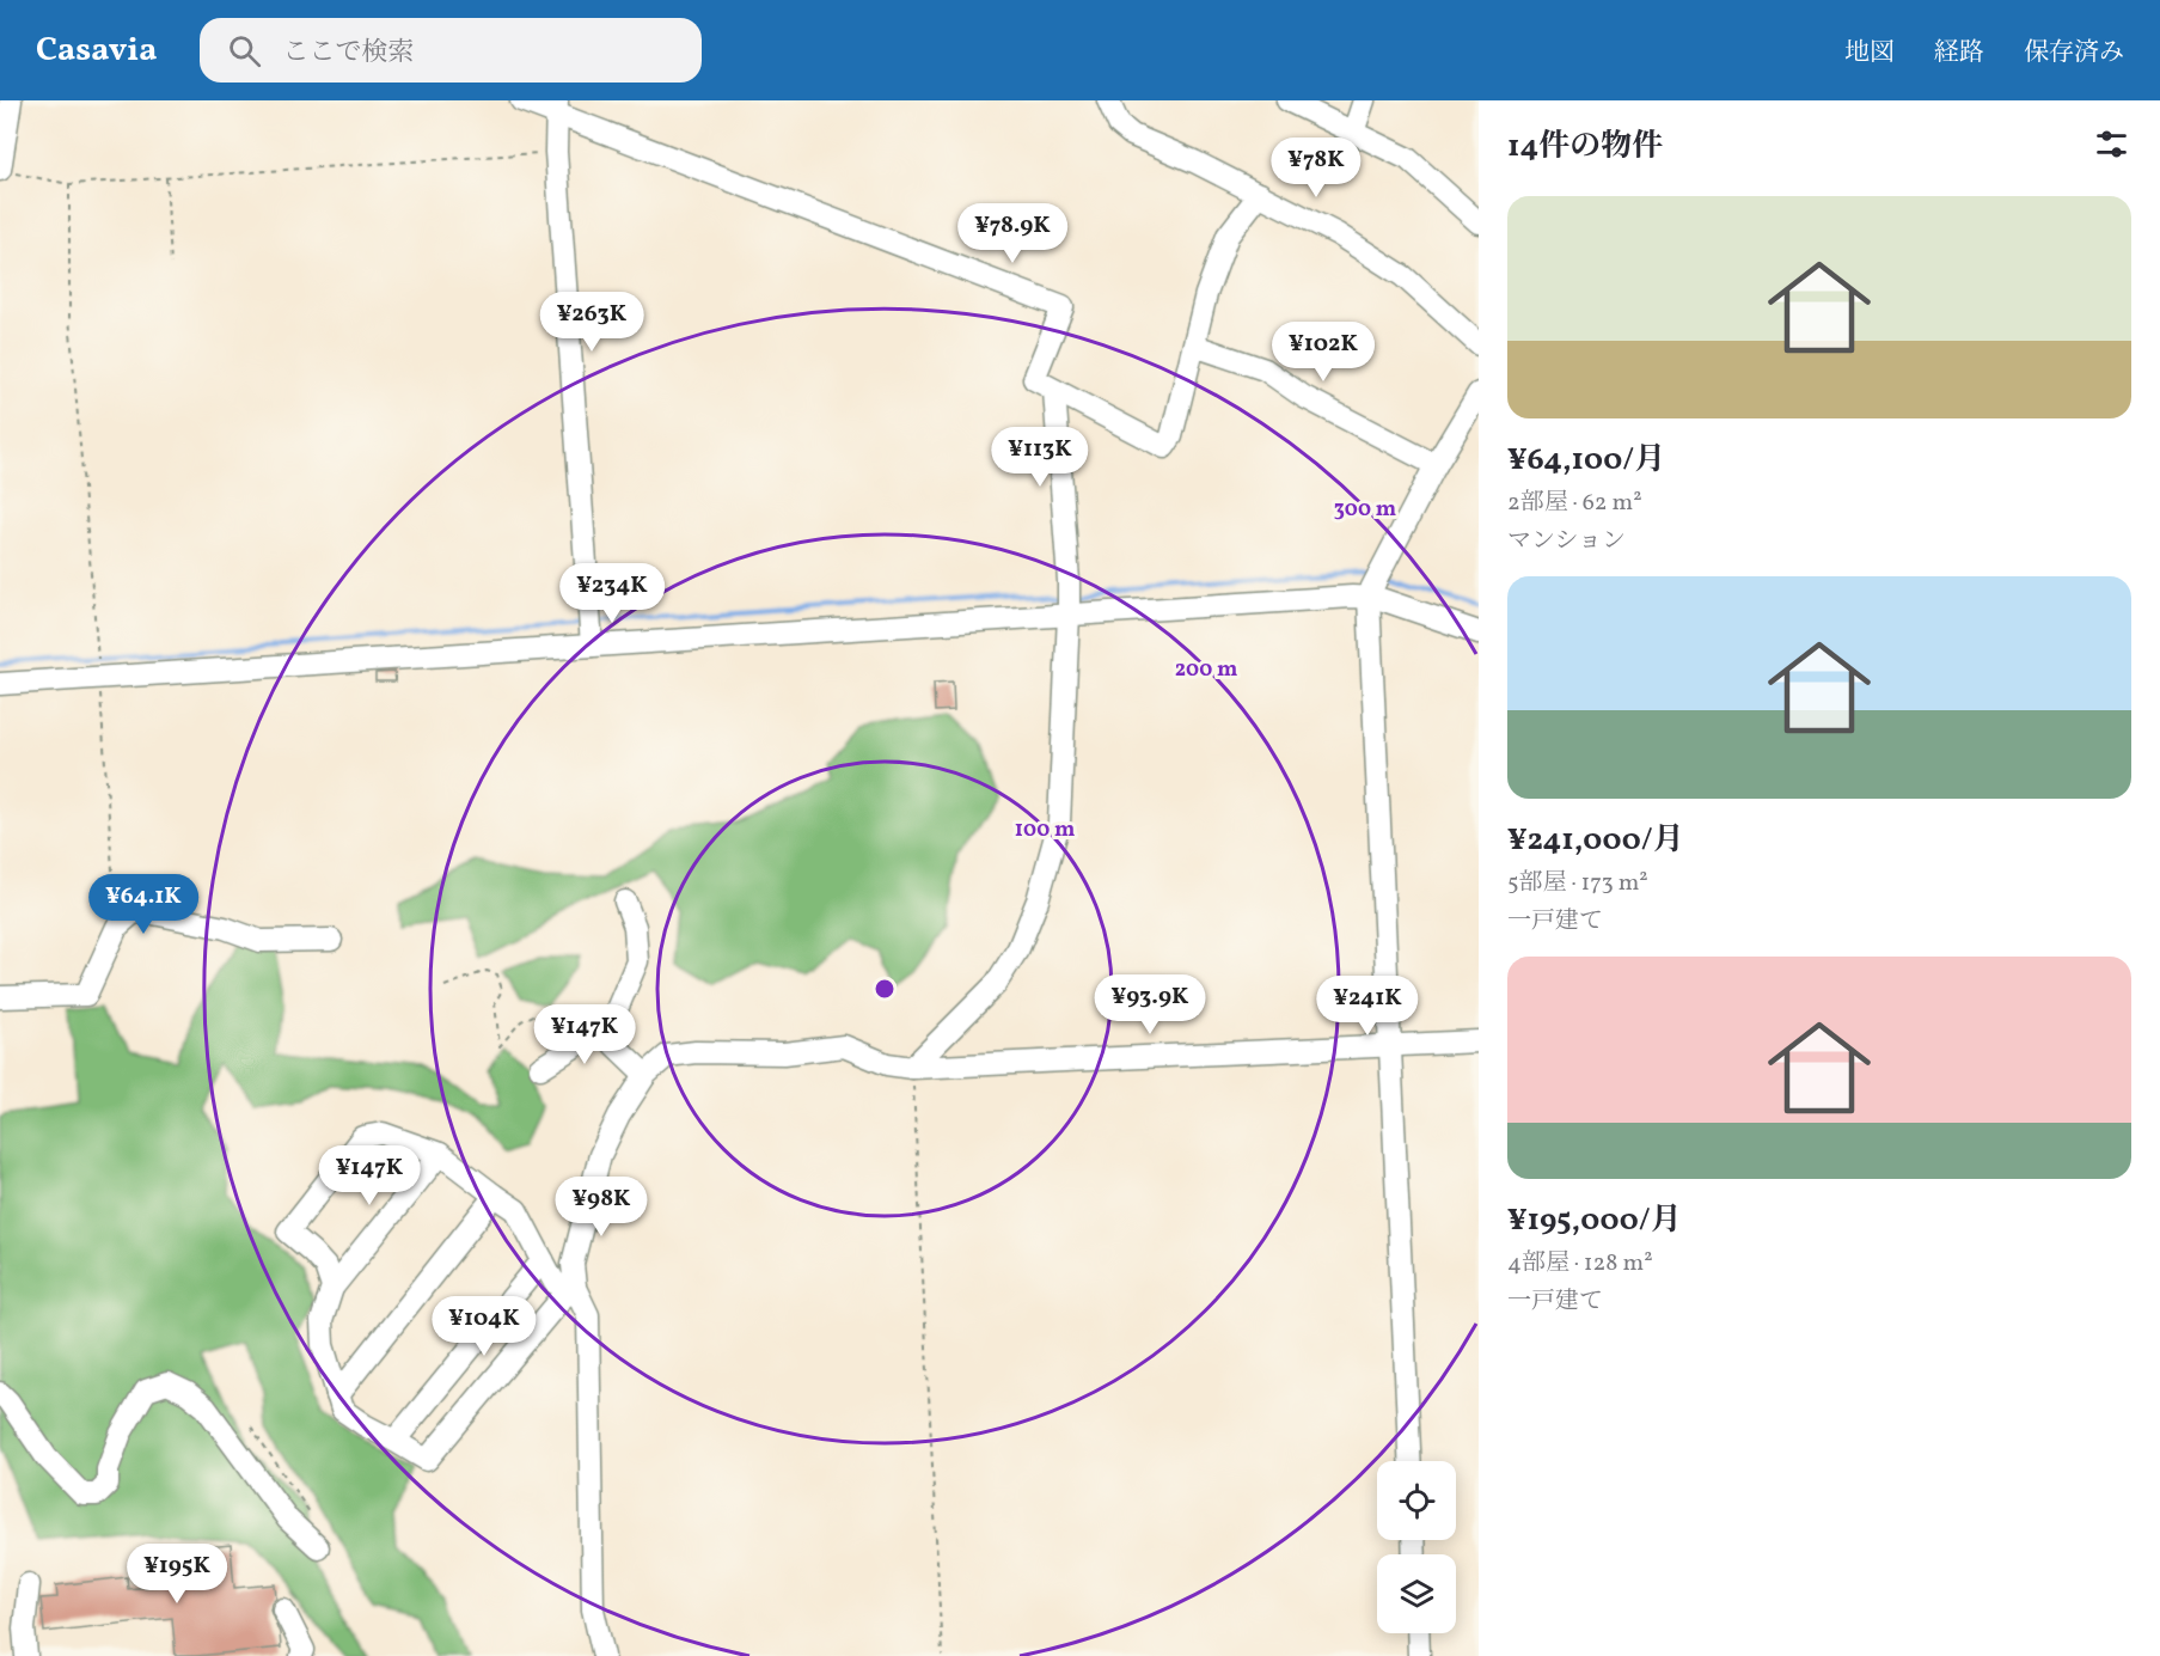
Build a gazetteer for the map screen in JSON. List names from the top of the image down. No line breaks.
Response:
{"page":{"header":"Casavia","search":"ここで検索","nav":["地図","経路","保存済み"],"heading":"14件の物件","price":["¥78K","¥78.9K","¥263K","¥102K","¥113K","¥234K","¥64.1K","¥93.9K","¥241K","¥147K","¥147K","¥98K","¥104K","¥195K"],"list":[{"name":"¥64,100/月","note":"2部屋 · 62 m² · マンション"},{"name":"¥241,000/月","note":"5部屋 · 173 m² · 一戸建て"},{"name":"¥195,000/月","note":"4部屋 · 128 m² · 一戸建て"}]},"rings":["300 m","200 m","100 m"]}
